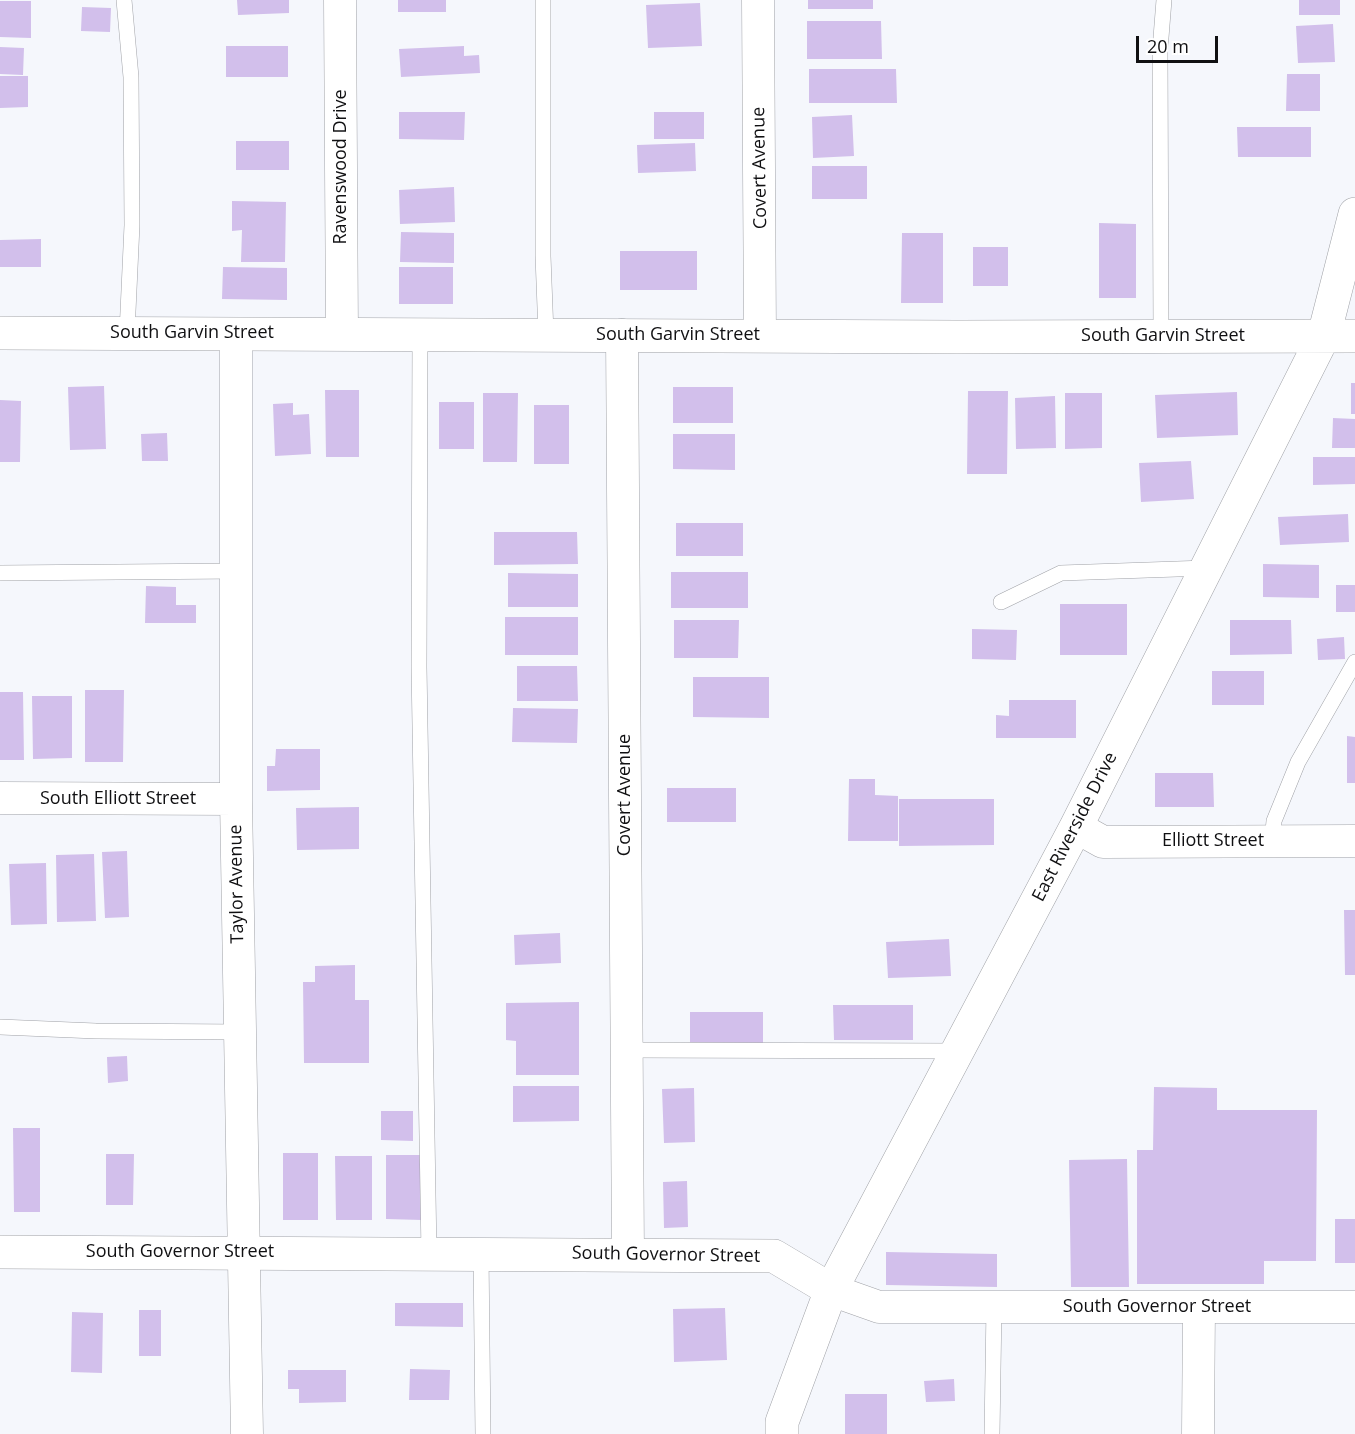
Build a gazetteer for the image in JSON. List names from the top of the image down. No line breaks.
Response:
{"streets":{"street":["Ravenswood Drive","Covert Avenue","South Garvin Street","South Elliott Street","East Riverside Drive","Elliott Street","Taylor Avenue","South Governor Street"]},"crossings":[["Ravenswood Drive","South Garvin Street"],["Covert Avenue","South Garvin Street"],["Covert Avenue","South Governor Street"],["South Garvin Street","East Riverside Drive"],["South Garvin Street","Taylor Avenue"],["South Elliott Street","Taylor Avenue"],["East Riverside Drive","Elliott Street"],["East Riverside Drive","South Governor Street"],["Taylor Avenue","South Governor Street"]],"scale_bar":"20 m"}
